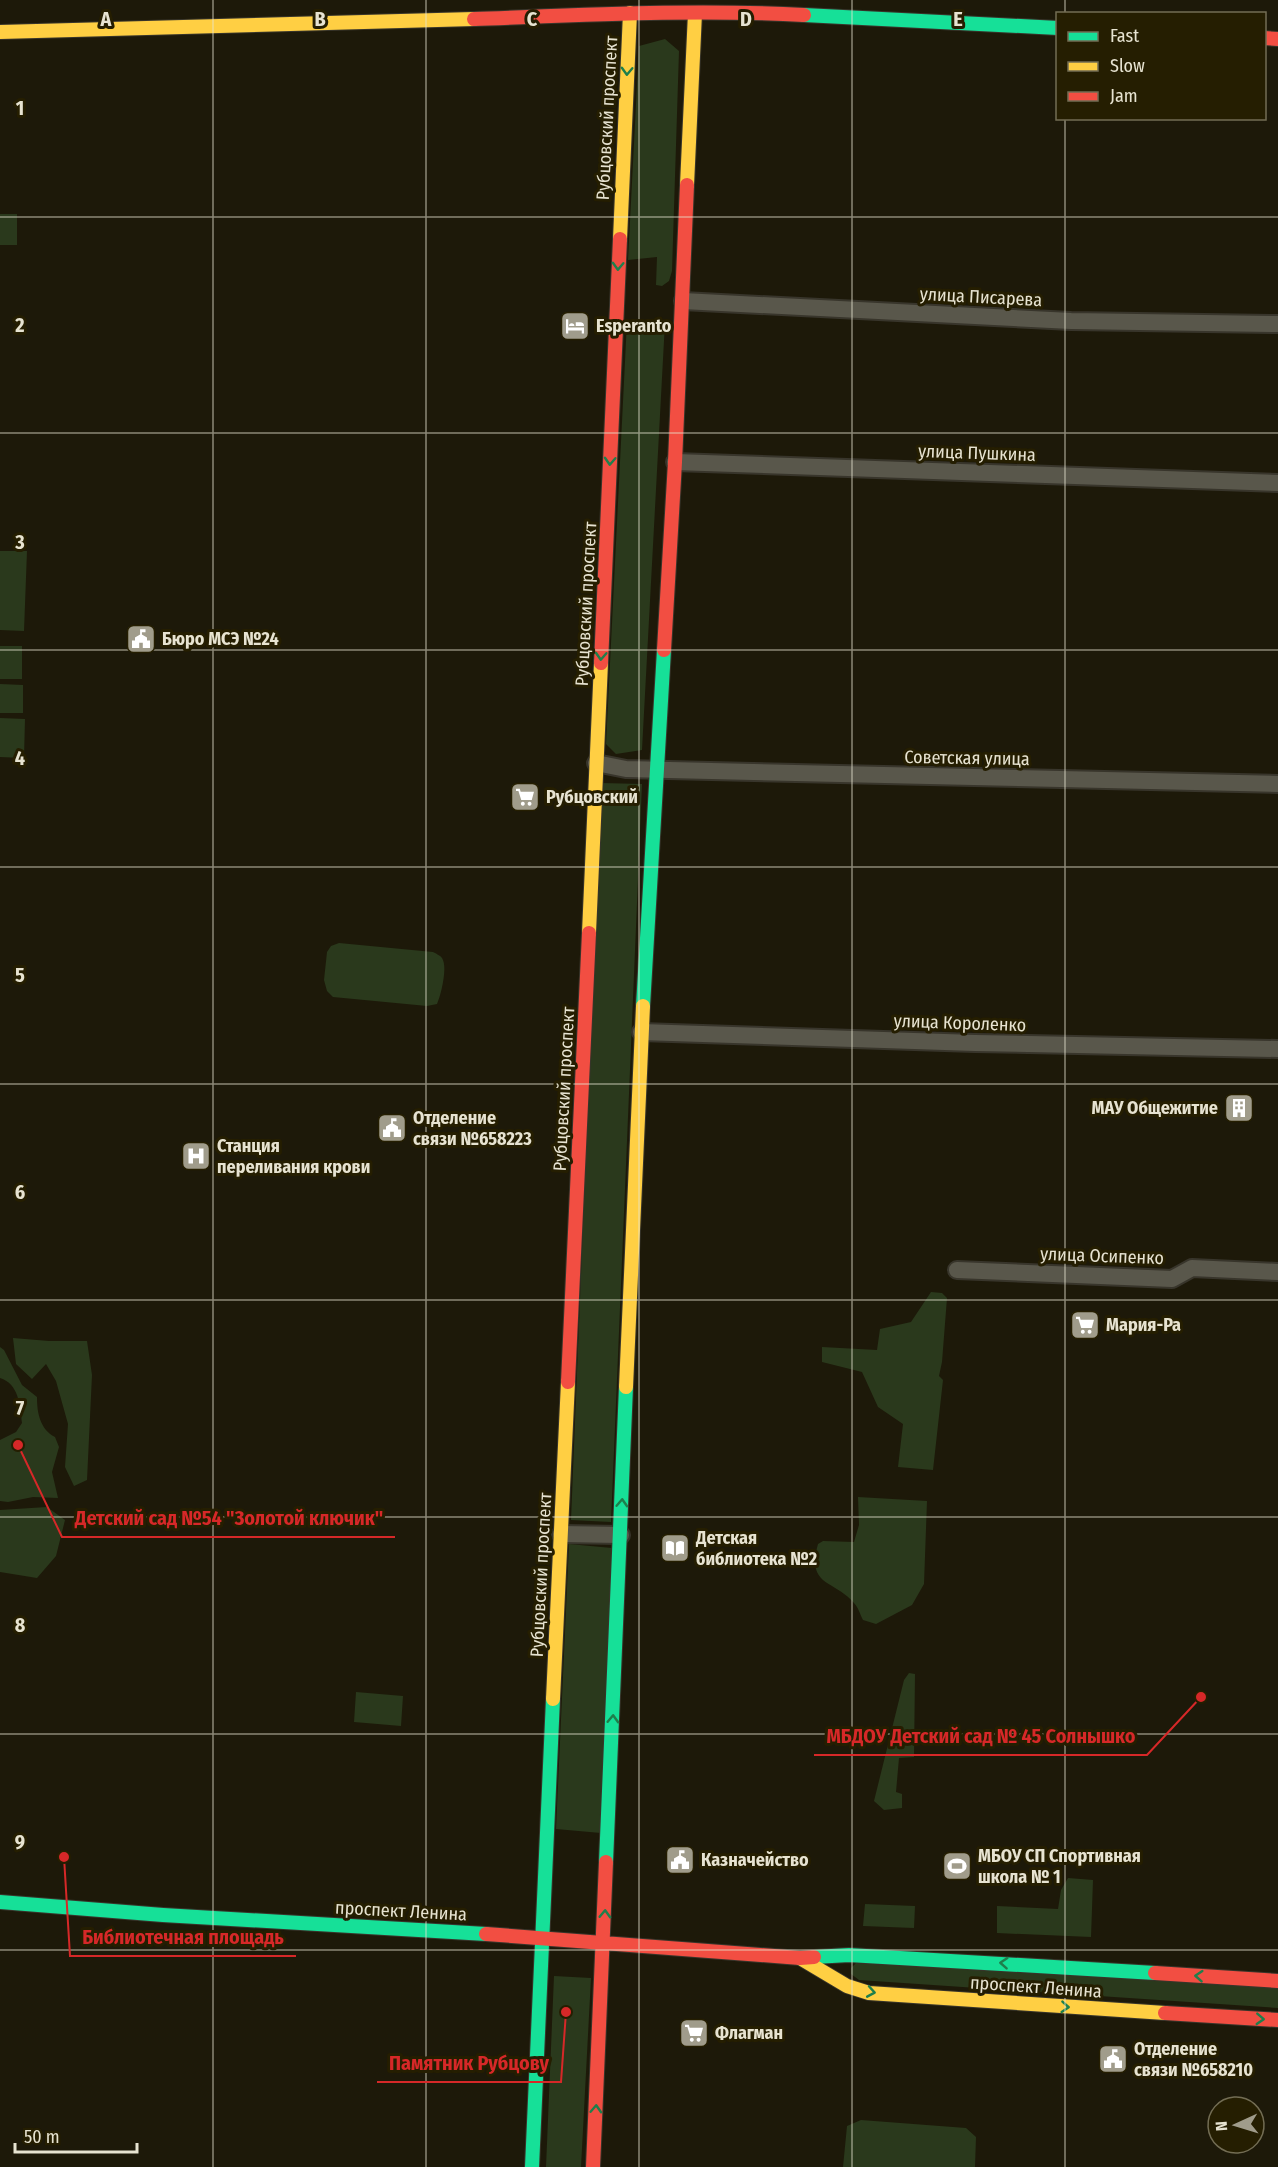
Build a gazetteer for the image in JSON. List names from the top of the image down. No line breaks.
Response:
{"streets":{"street":["Рубцовский проспект","улица Писарева","улица Пушкина","Советская улица","улица Короленко","улица Осипенко","проспект Ленина"]},"crossings":[["Рубцовский проспект","Советская улица"],["Рубцовский проспект","проспект Ленина"]],"places":{"hotel":["Esperanto"],"public building":["Бюро МСЭ №24","Отделение связи №658223","Казначейство","Отделение связи №658210"],"supermarket":["Рубцовский","Мария-Ра","Флагман"],"building":["МАУ Общежитие"],"hospital":["Станция переливания крови"],"other":["Детский сад №54 \"Золотой ключик\"","МБДОУ Детский сад № 45 Солнышко","Библиотечная площадь","Памятник Рубцову"],"library":["Детская библиотека №2"],"sports":["МБОУ СП Спортивная школа № 1"]},"legend":["Fast","Slow","Jam"],"scale_bar":"50 m","north":"left","grid":{"columns":["A","B","C","D","E"],"rows":["1","2","3","4","5","6","7","8","9"]}}
